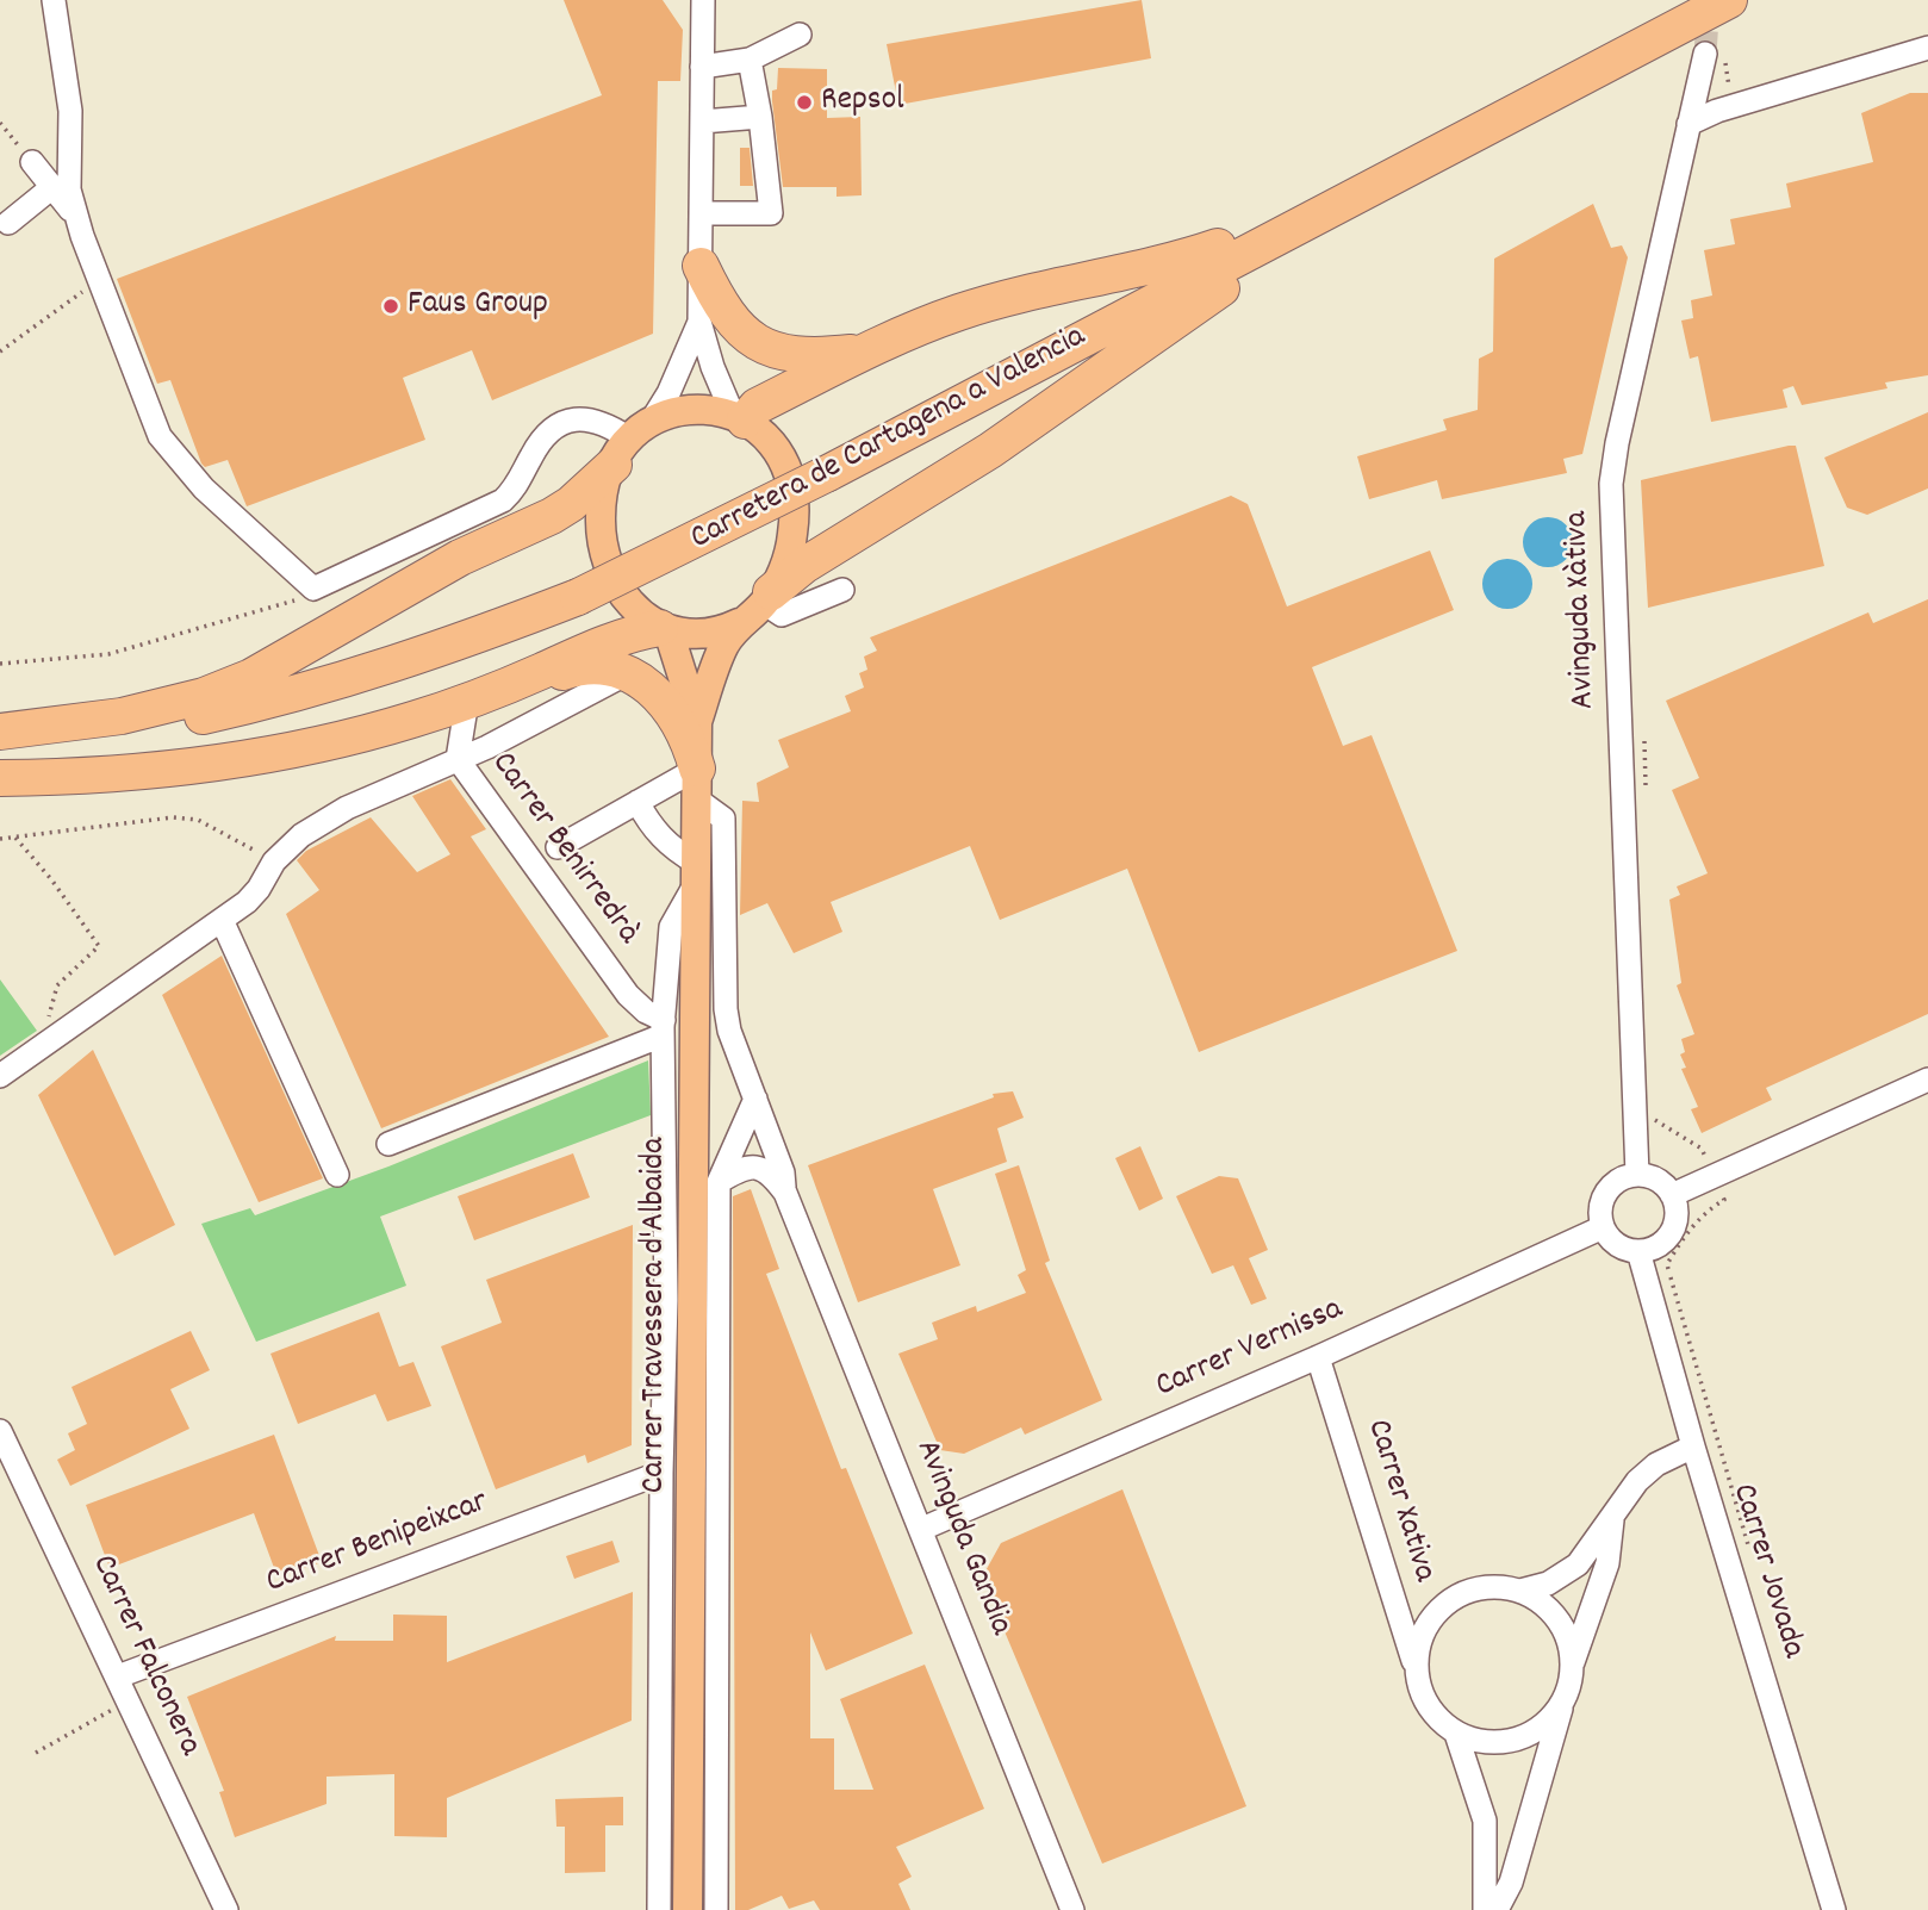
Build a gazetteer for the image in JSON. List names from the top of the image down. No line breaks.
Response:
{"streets":{"highway":["Carretera de Cartagena a Valencia"],"main road":["Carrer Travessera d'Albaida"],"street":["Avinguda Xàtiva","Carrer Benirredrà","Carrer Vernissa","Carrer Xativa","Avinguda Gandia","Carrer Benipeixcar","Carrer Jovada","Carrer Falconera"]},"crossings":[["Avinguda Xàtiva","Carrer Vernissa"],["Avinguda Xàtiva","Carrer Jovada"],["Carrer Travessera d'Albaida","Avinguda Gandia"],["Carrer Vernissa","Carrer Xativa"],["Carrer Vernissa","Avinguda Gandia"],["Carrer Vernissa","Carrer Jovada"],["Carrer Benipeixcar","Carrer Falconera"]],"places":["Repsol","Faus Group"]}
